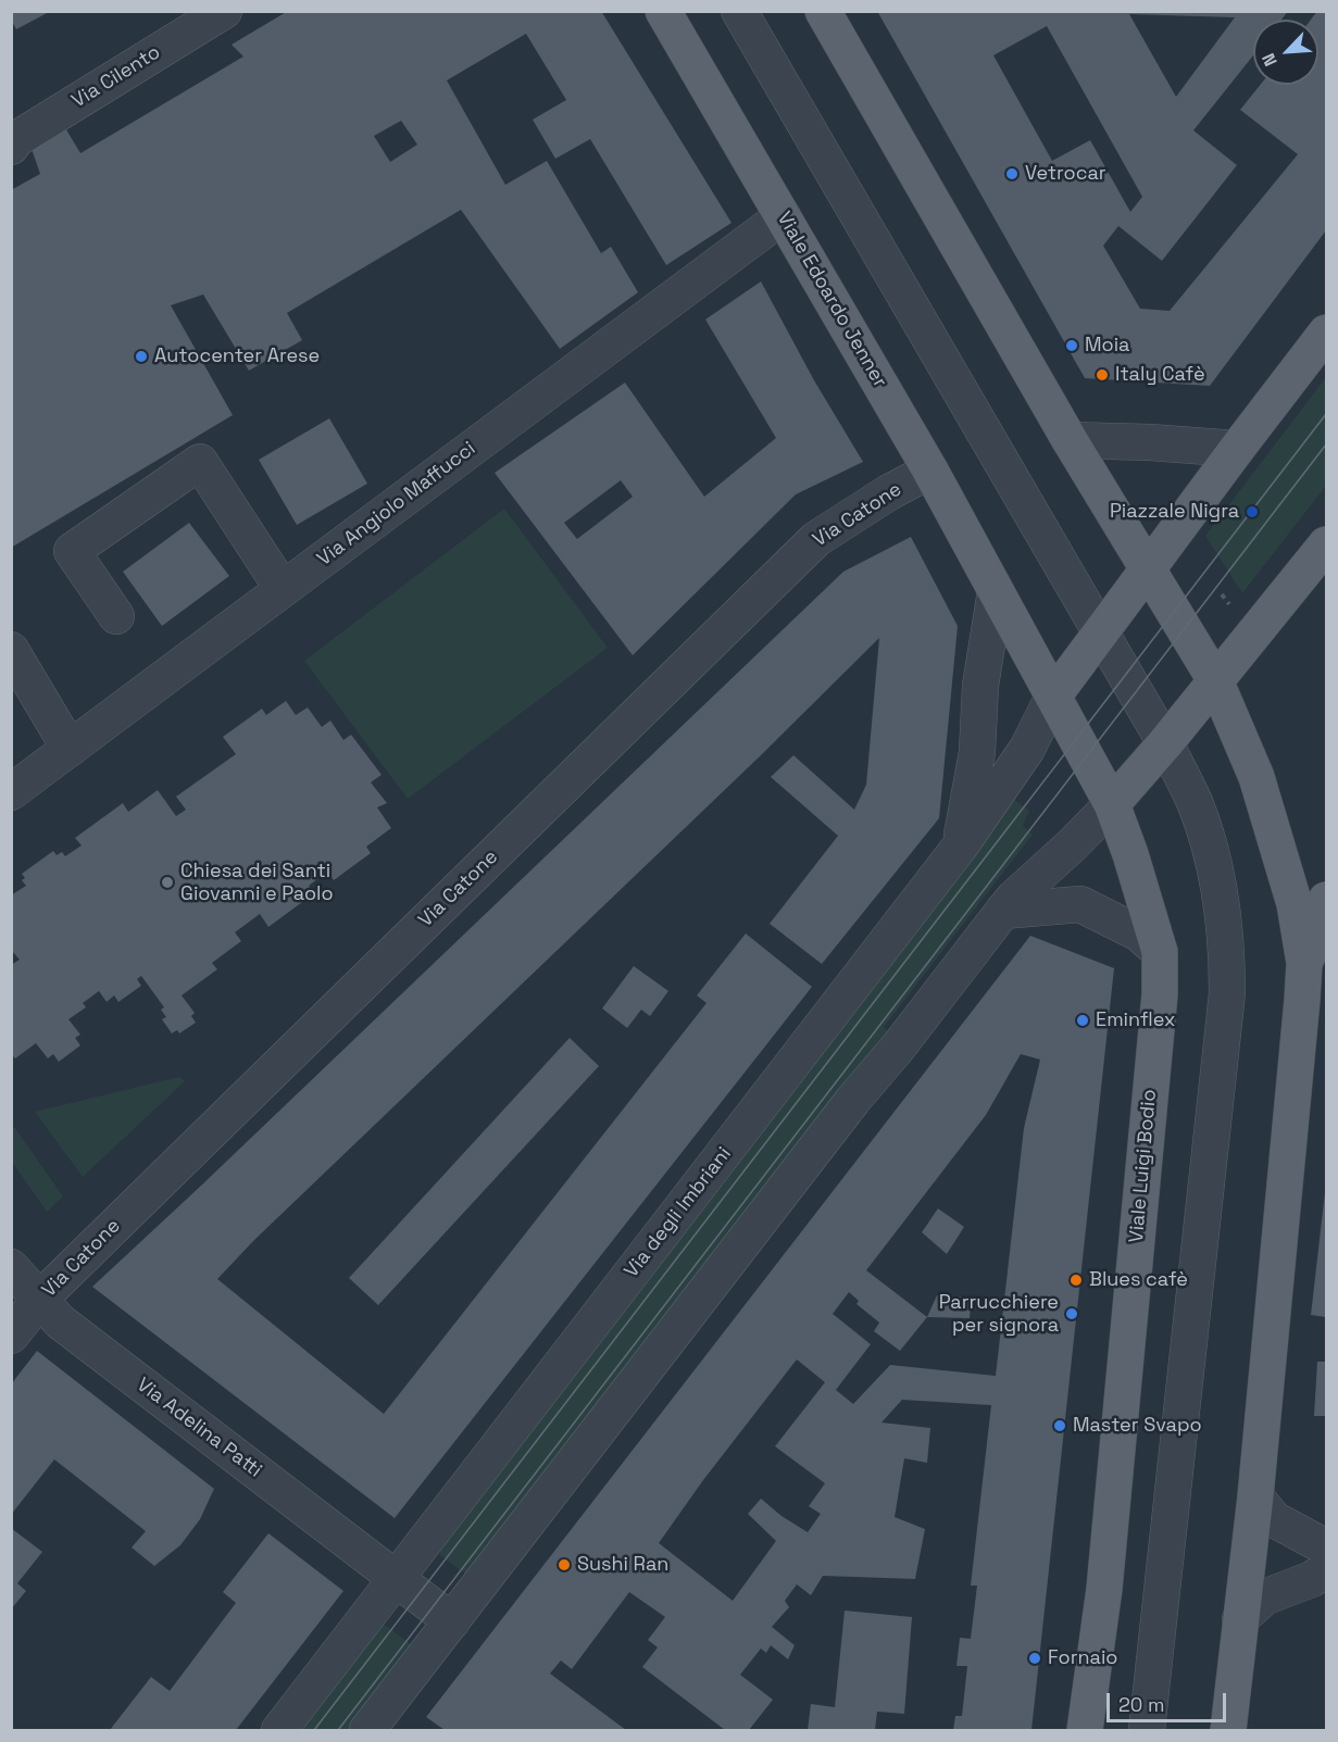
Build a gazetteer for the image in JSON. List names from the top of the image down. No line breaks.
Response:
{"streets":{"main road":["Viale Edoardo Jenner","Viale Luigi Bodio"],"street":["Via Cilento","Via Angiolo Maffucci","Via Catone","Via degli Imbriani","Via Adelina Patti"]},"crossings":[["Viale Edoardo Jenner","Via Angiolo Maffucci"],["Viale Edoardo Jenner","Via Catone"],["Viale Edoardo Jenner","Viale Luigi Bodio"],["Viale Edoardo Jenner","Via degli Imbriani"],["Via Catone","Via Adelina Patti"],["Via degli Imbriani","Via Adelina Patti"]],"places":["Vetrocar","Moia","Autocenter Arese","Italy Cafè","Piazzale Nigra","Chiesa dei Santi Giovanni e Paolo","Eminflex","Blues cafè","Parrucchiere per signora","Master Svapo","Sushi Ran","Fornaio"],"scale_bar":"20 m","north":"bottom left"}
